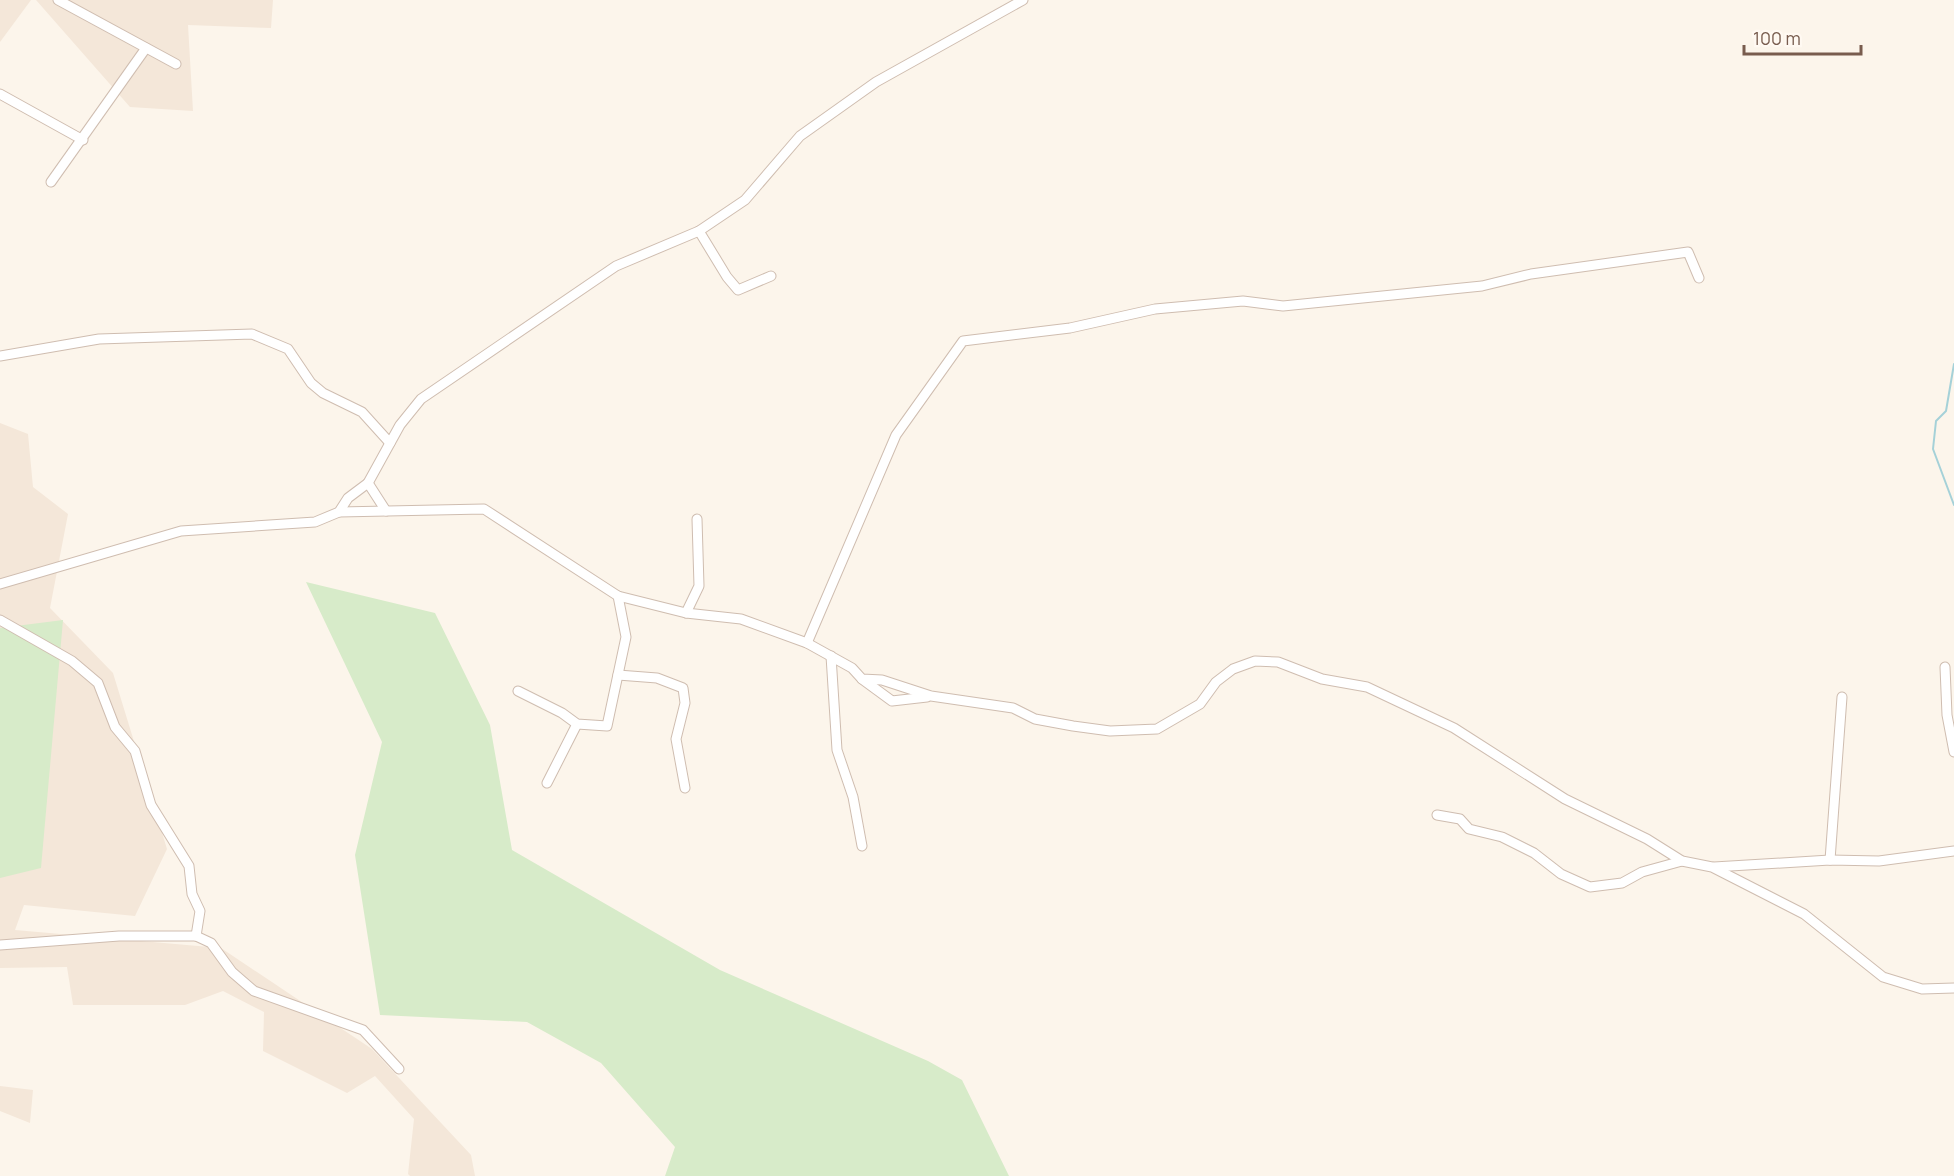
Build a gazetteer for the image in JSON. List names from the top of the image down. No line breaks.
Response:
{"scale_bar":"100 m"}
